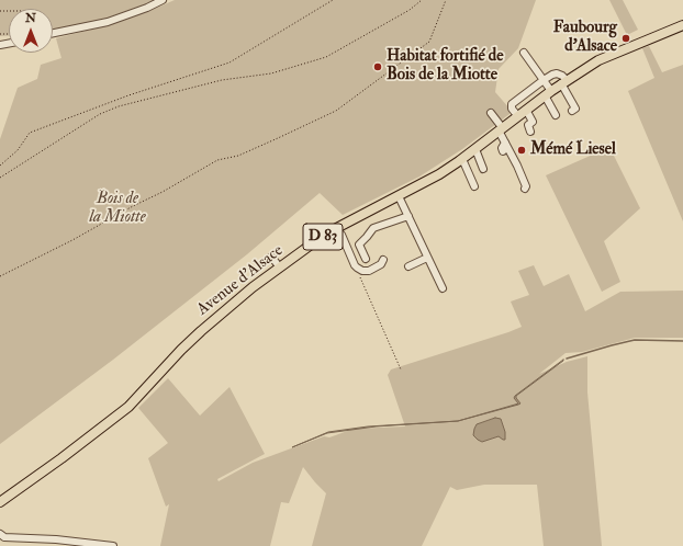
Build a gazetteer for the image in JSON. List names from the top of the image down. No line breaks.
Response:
{"streets":{"main road":["D 83","Avenue d'Alsace"]},"parks":["Bois de la Miotte"],"places":["Faubourg d'Alsace","Habitat fortifié de Bois de la Miotte","Mémé Liesel"],"north":"top"}
